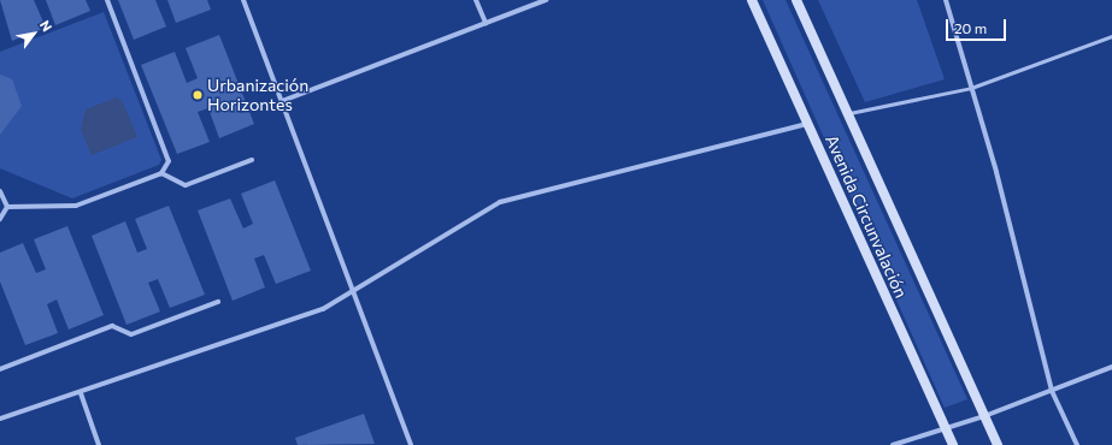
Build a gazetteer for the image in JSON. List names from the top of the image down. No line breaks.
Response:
{"streets":{"main road":["Avenida Circunvalación"]},"places":["Urbanización Horizontes"],"scale_bar":"20 m","north":"top right"}
